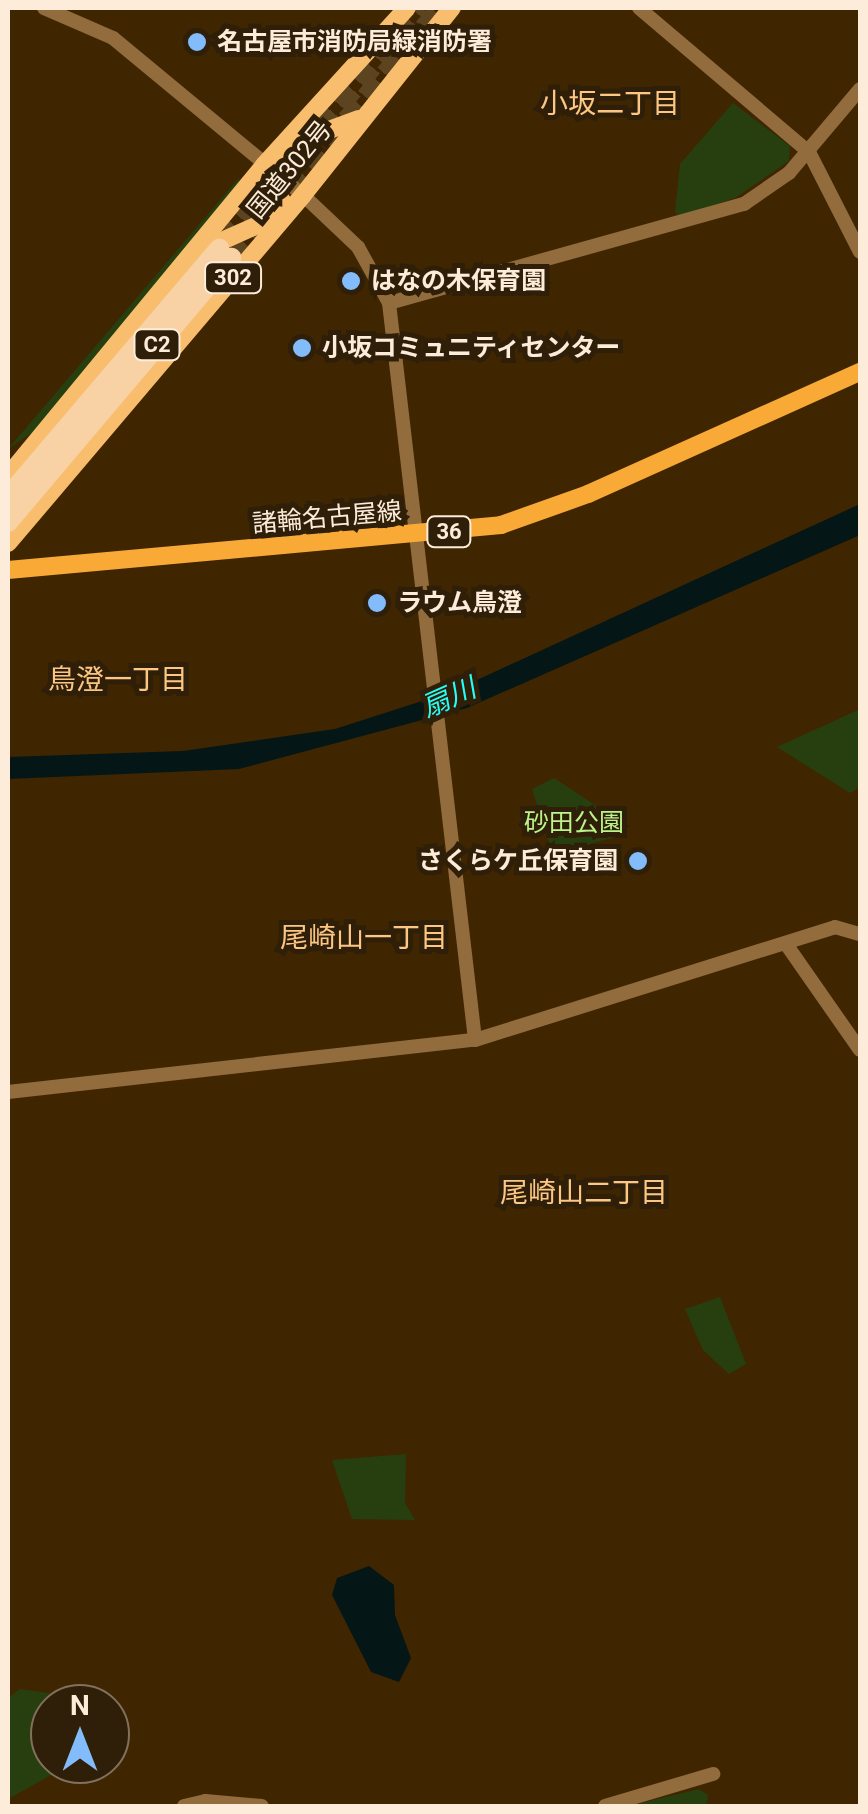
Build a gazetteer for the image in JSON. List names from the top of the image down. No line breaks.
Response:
{"streets":{"highway":["国道302号","302","C2"],"main road":["諸輪名古屋線","36"]},"districts":["小坂二丁目","鳥澄一丁目","尾崎山一丁目","尾崎山二丁目"],"water":["扇川"],"parks":["砂田公園"],"places":["名古屋市消防局緑消防署","はなの木保育園","小坂コミュニティセンター","ラウム鳥澄","さくらケ丘保育園"],"north":"top"}
